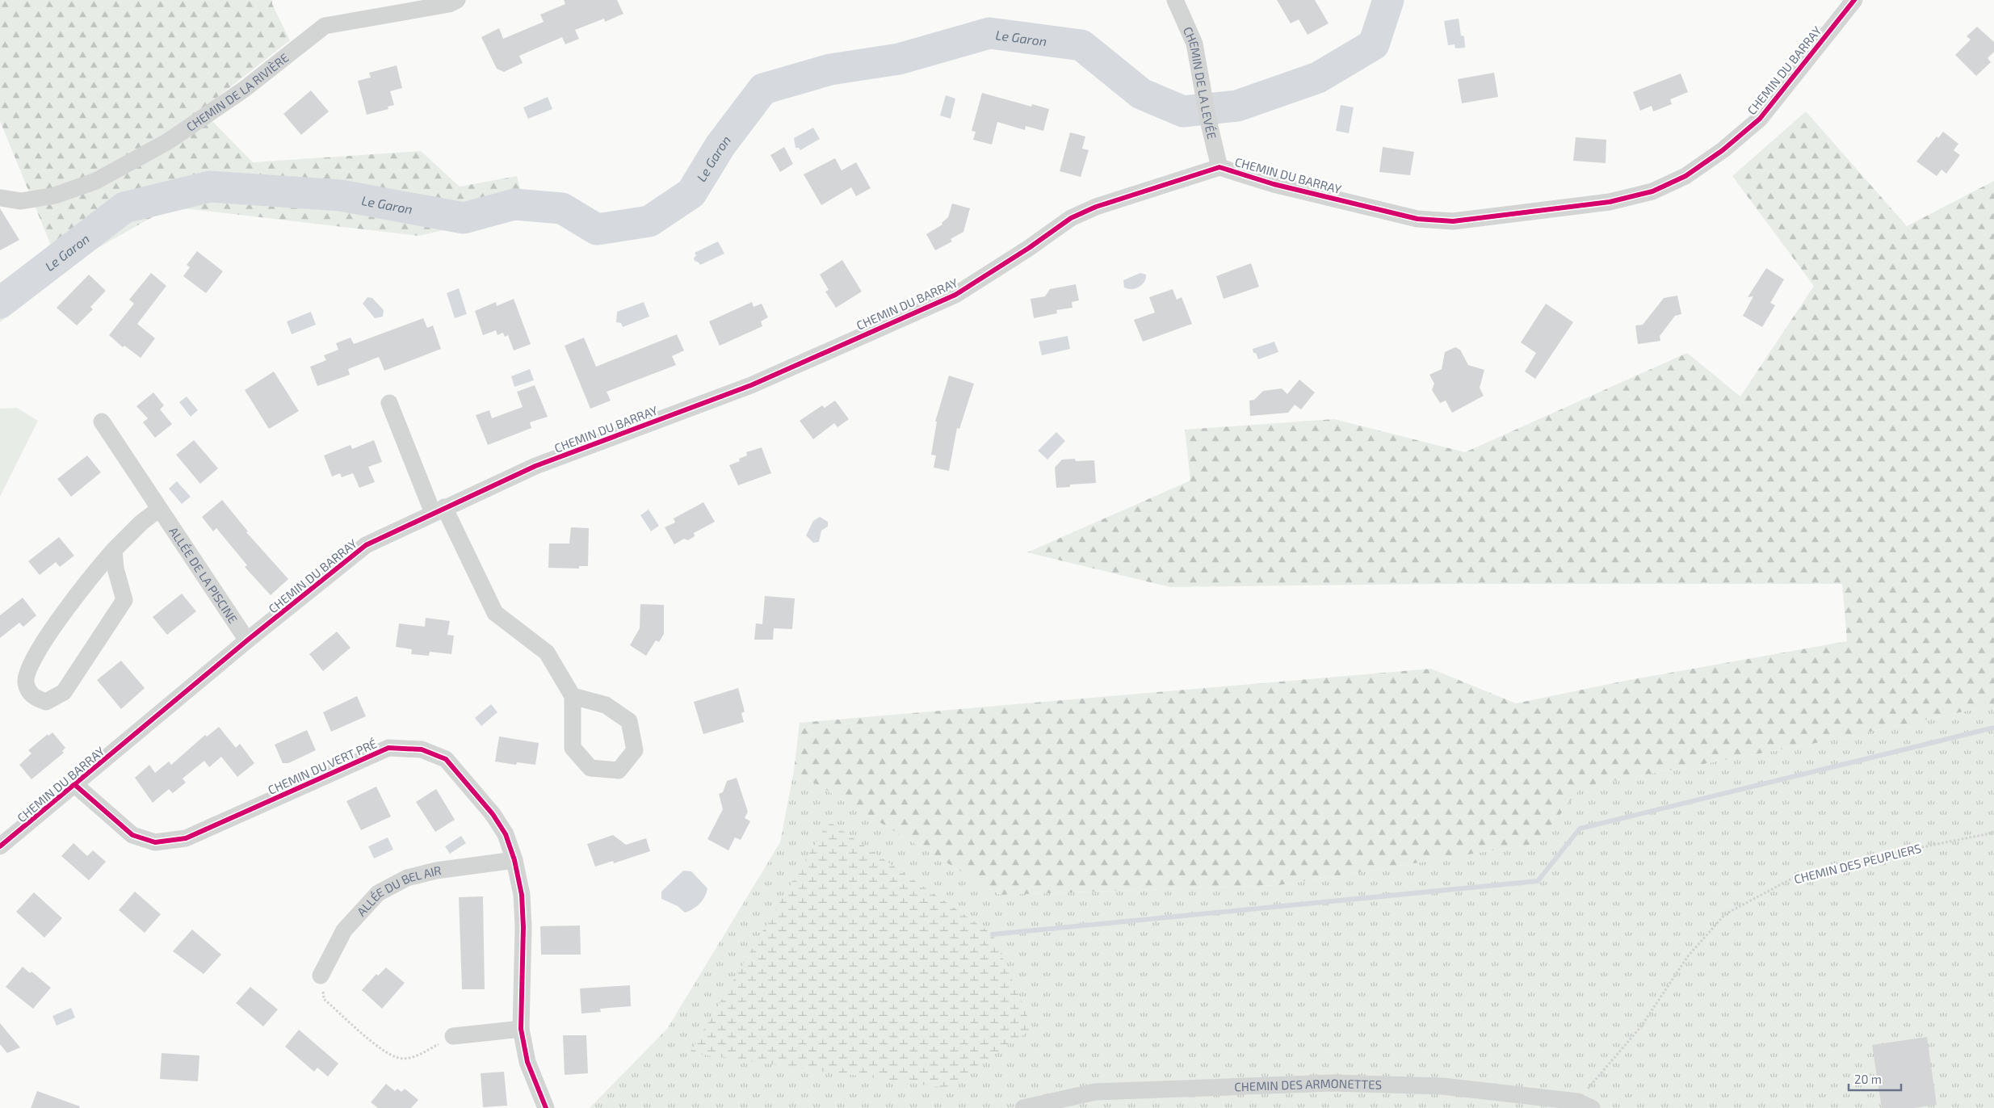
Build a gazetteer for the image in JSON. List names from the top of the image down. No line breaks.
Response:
{"streets":{"street":["CHEMIN DU BARRAY","CHEMIN DE LA LEVÉE","CHEMIN DE LA RIVIÈRE","ALLÉE DE LA PISCINE","CHEMIN DU VERT PRÉ","ALLÉE DU BEL AIR","CHEMIN DES ARMONETTES"],"path":["CHEMIN DES PEUPLIERS"]},"crossings":[["CHEMIN DU BARRAY","CHEMIN DE LA LEVÉE"],["CHEMIN DU BARRAY","ALLÉE DE LA PISCINE"],["CHEMIN DU BARRAY","CHEMIN DU VERT PRÉ"],["CHEMIN DU VERT PRÉ","ALLÉE DU BEL AIR"],["CHEMIN DES PEUPLIERS","CHEMIN DES ARMONETTES"]],"water":["Le Garon"],"scale_bar":"20 m"}
